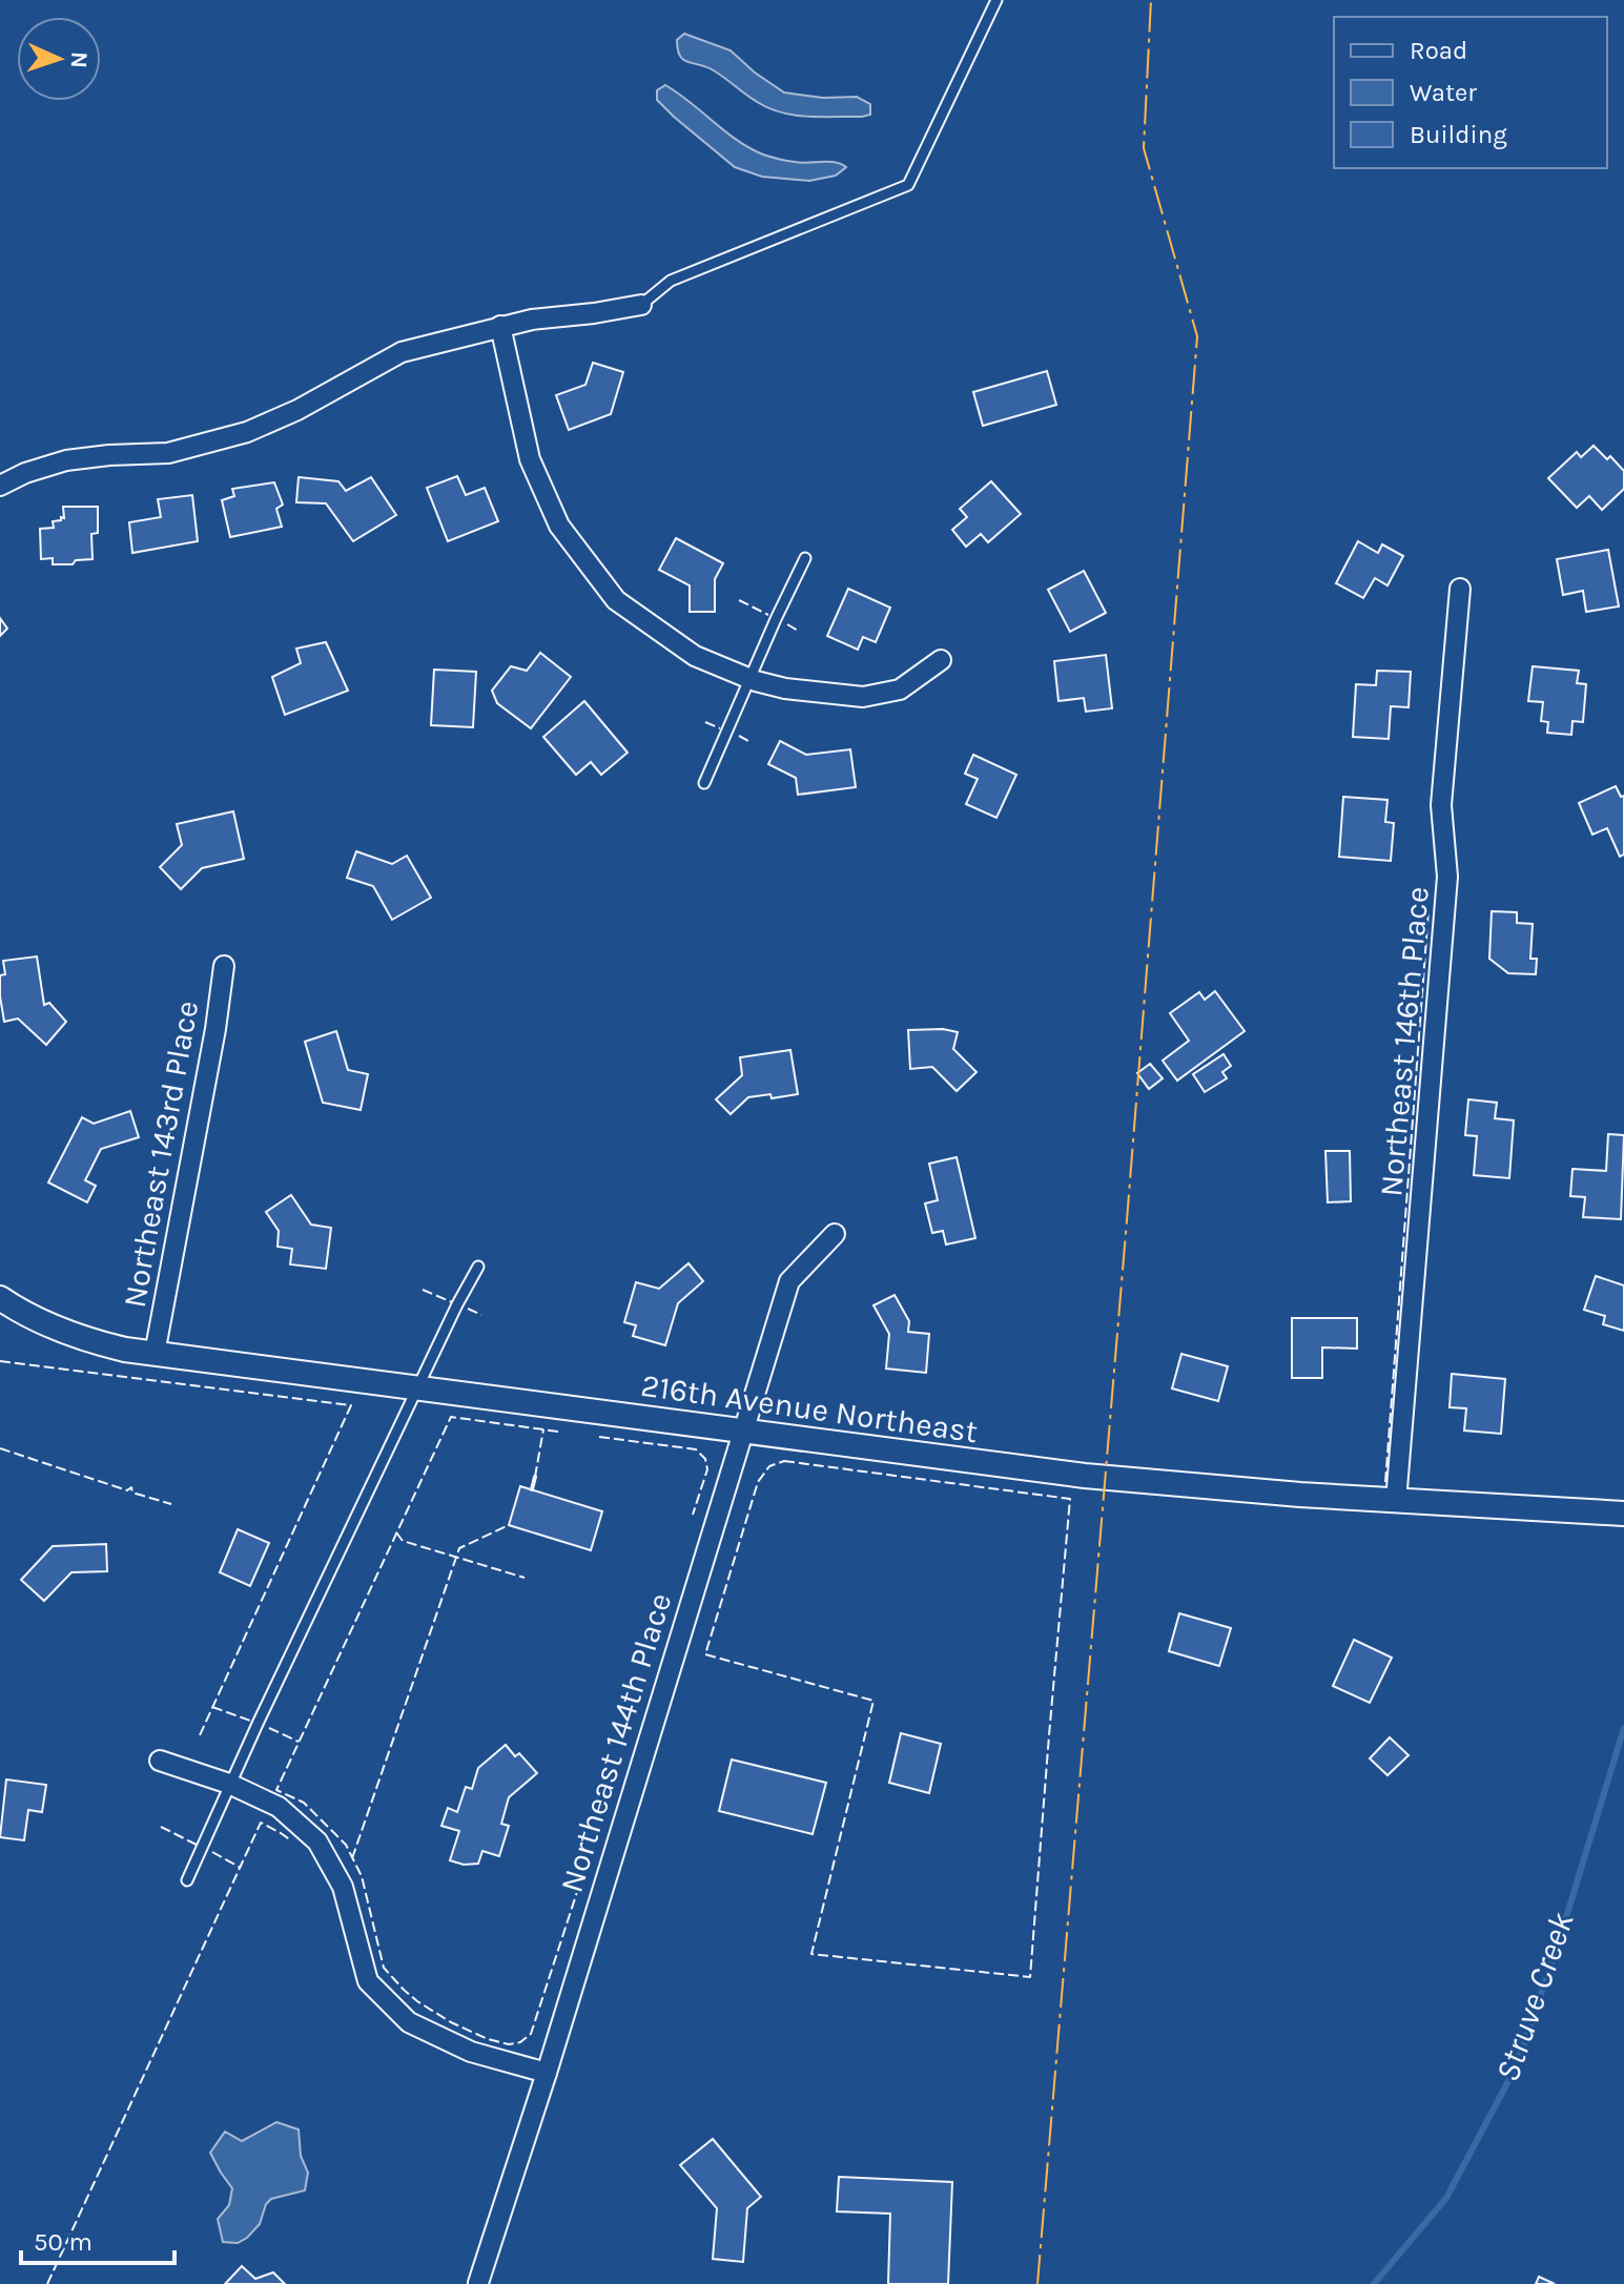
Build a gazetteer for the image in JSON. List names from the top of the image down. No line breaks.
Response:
{"streets":{"street":["Northeast 146th Place","Northeast 143rd Place","216th Avenue Northeast","Northeast 144th Place"]},"crossings":[["Northeast 146th Place","216th Avenue Northeast"],["Northeast 143rd Place","216th Avenue Northeast"],["216th Avenue Northeast","Northeast 144th Place"]],"water":["Struve Creek"],"legend":["Road","Water","Building"],"scale_bar":"50 m","north":"right"}
